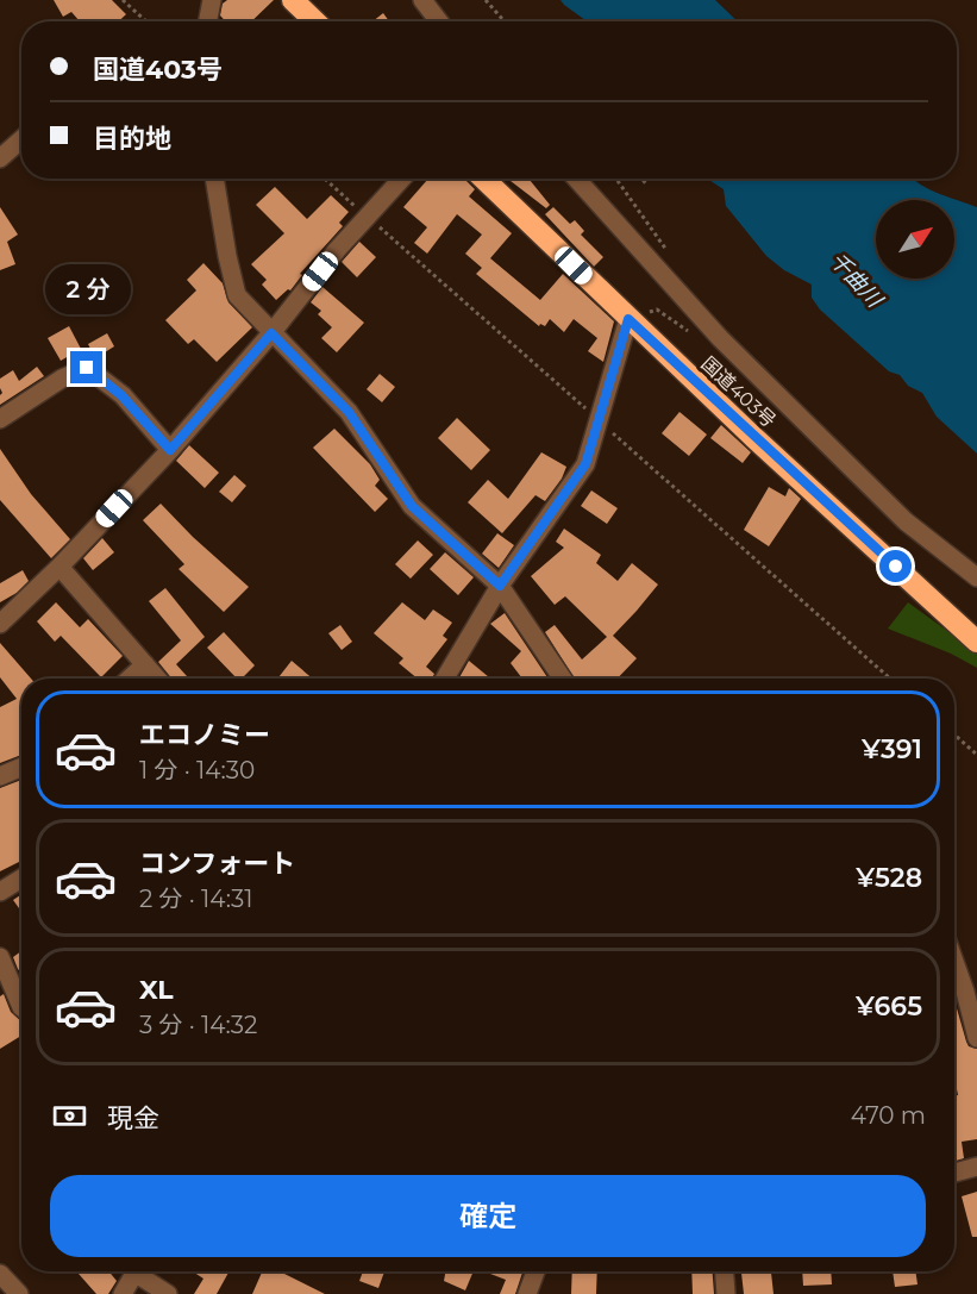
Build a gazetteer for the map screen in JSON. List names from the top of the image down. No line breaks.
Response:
{"streets":{"highway":["国道403号"]},"water":["千曲川"],"north":"top right","page":{"banner":["国道403号","目的地"],"bubble":"2 分","list":[{"name":"エコノミー","note":"1 分 · 14:30","value":"¥391"},{"name":"コンフォート","note":"2 分 · 14:31","value":"¥528"},{"name":"XL","note":"3 分 · 14:32","value":"¥665"}],"pay":["現金","470 m"],"buttons":"確定"}}
